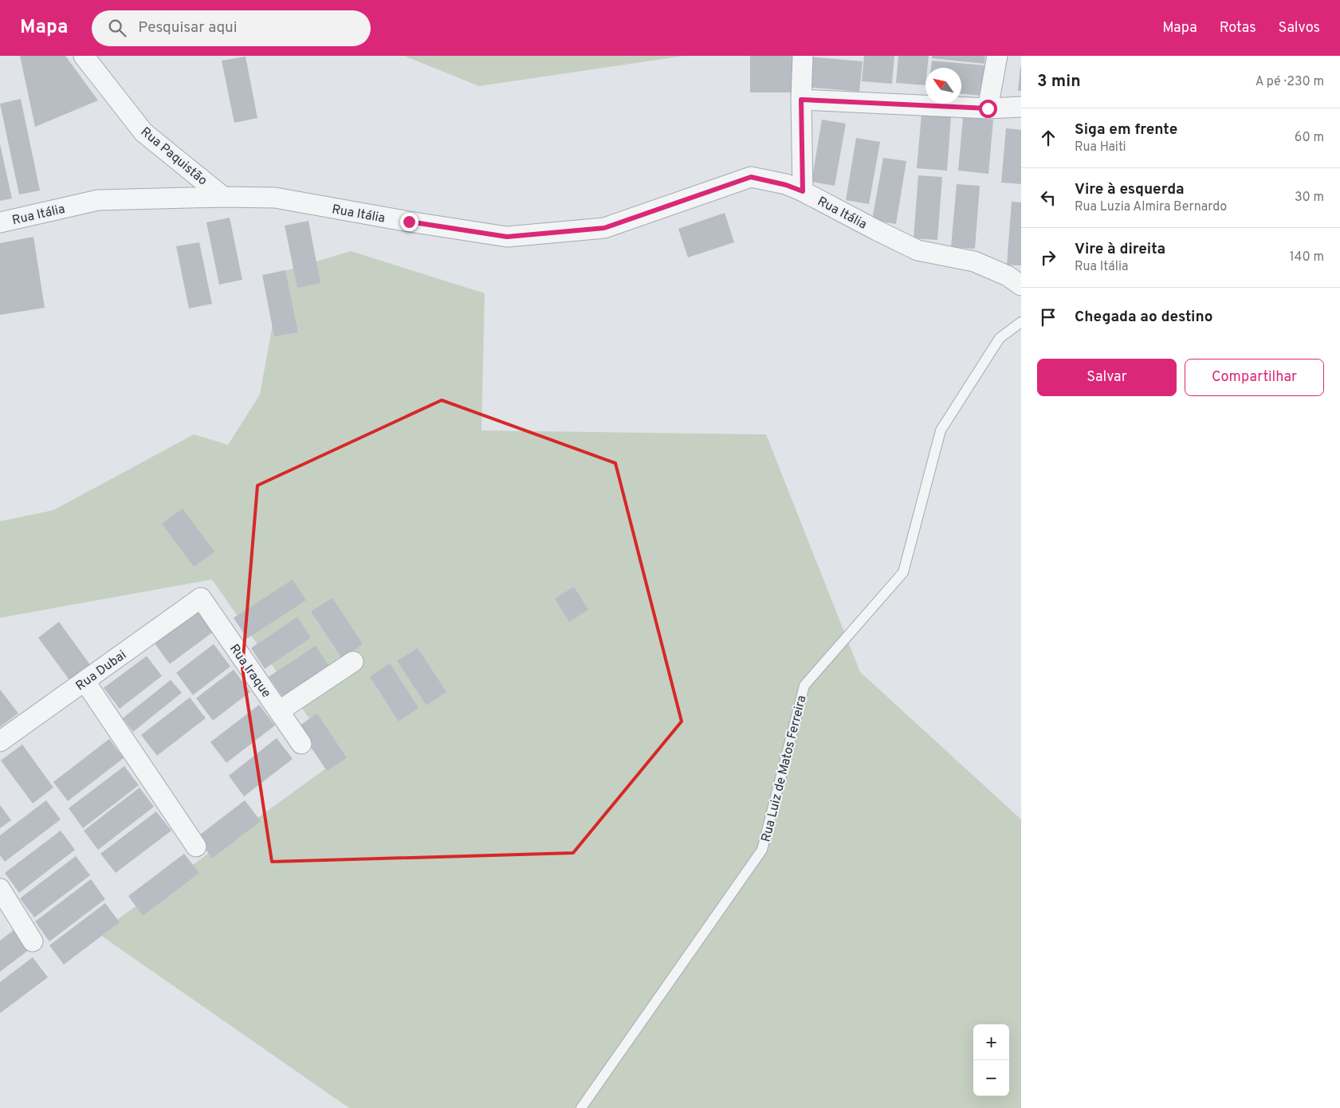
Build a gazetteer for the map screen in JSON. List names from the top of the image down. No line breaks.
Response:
{"streets":{"street":["Rua Paquistão","Rua Itália","Rua Dubai","Rua Iraque"],"lane":["Rua Luiz de Matos Ferreira"]},"crossings":[["Rua Paquistão","Rua Itália"],["Rua Dubai","Rua Iraque"]],"north":"top left","page":{"header":"Mapa","search":"Pesquisar aqui","nav":["Mapa","Rotas","Salvos"],"heading":["3 min","A pé · 230 m"],"list":[["Siga em frente","Rua Haiti","60 m"],["Vire à esquerda","Rua Luzia Almira Bernardo","30 m"],["Vire à direita","Rua Itália","140 m"],"Chegada ao destino"],"buttons":["Salvar","Compartilhar"],"map_buttons":["+","−"]}}
